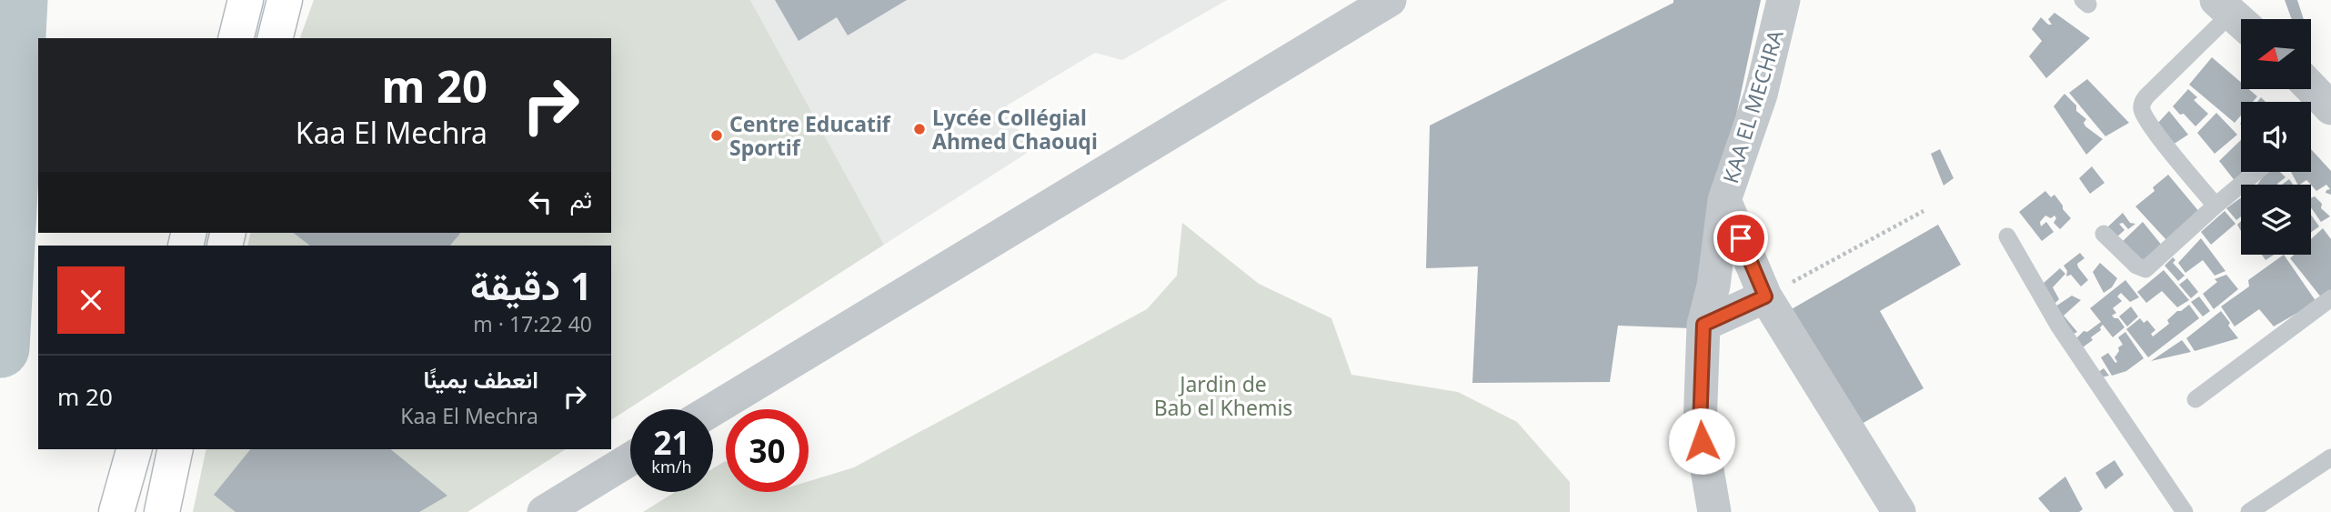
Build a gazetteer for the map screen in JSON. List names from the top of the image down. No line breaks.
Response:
{"streets":{"street":["KAA EL MECHRA"]},"parks":["Jardin de Bab el Khemis"],"places":["Lycée Collégial Ahmed Chaouqi","Centre Educatif Sportif"],"north":"left","page":{"turn":["20 m","Kaa El Mechra"],"then":"ثم","heading":["1 دقيقة","40 m · 17:22"],"list":[{"name":"انعطف يمينًا","note":"Kaa El Mechra","value":"20 m"}],"speed":"21 km/h","limit":"30"}}
